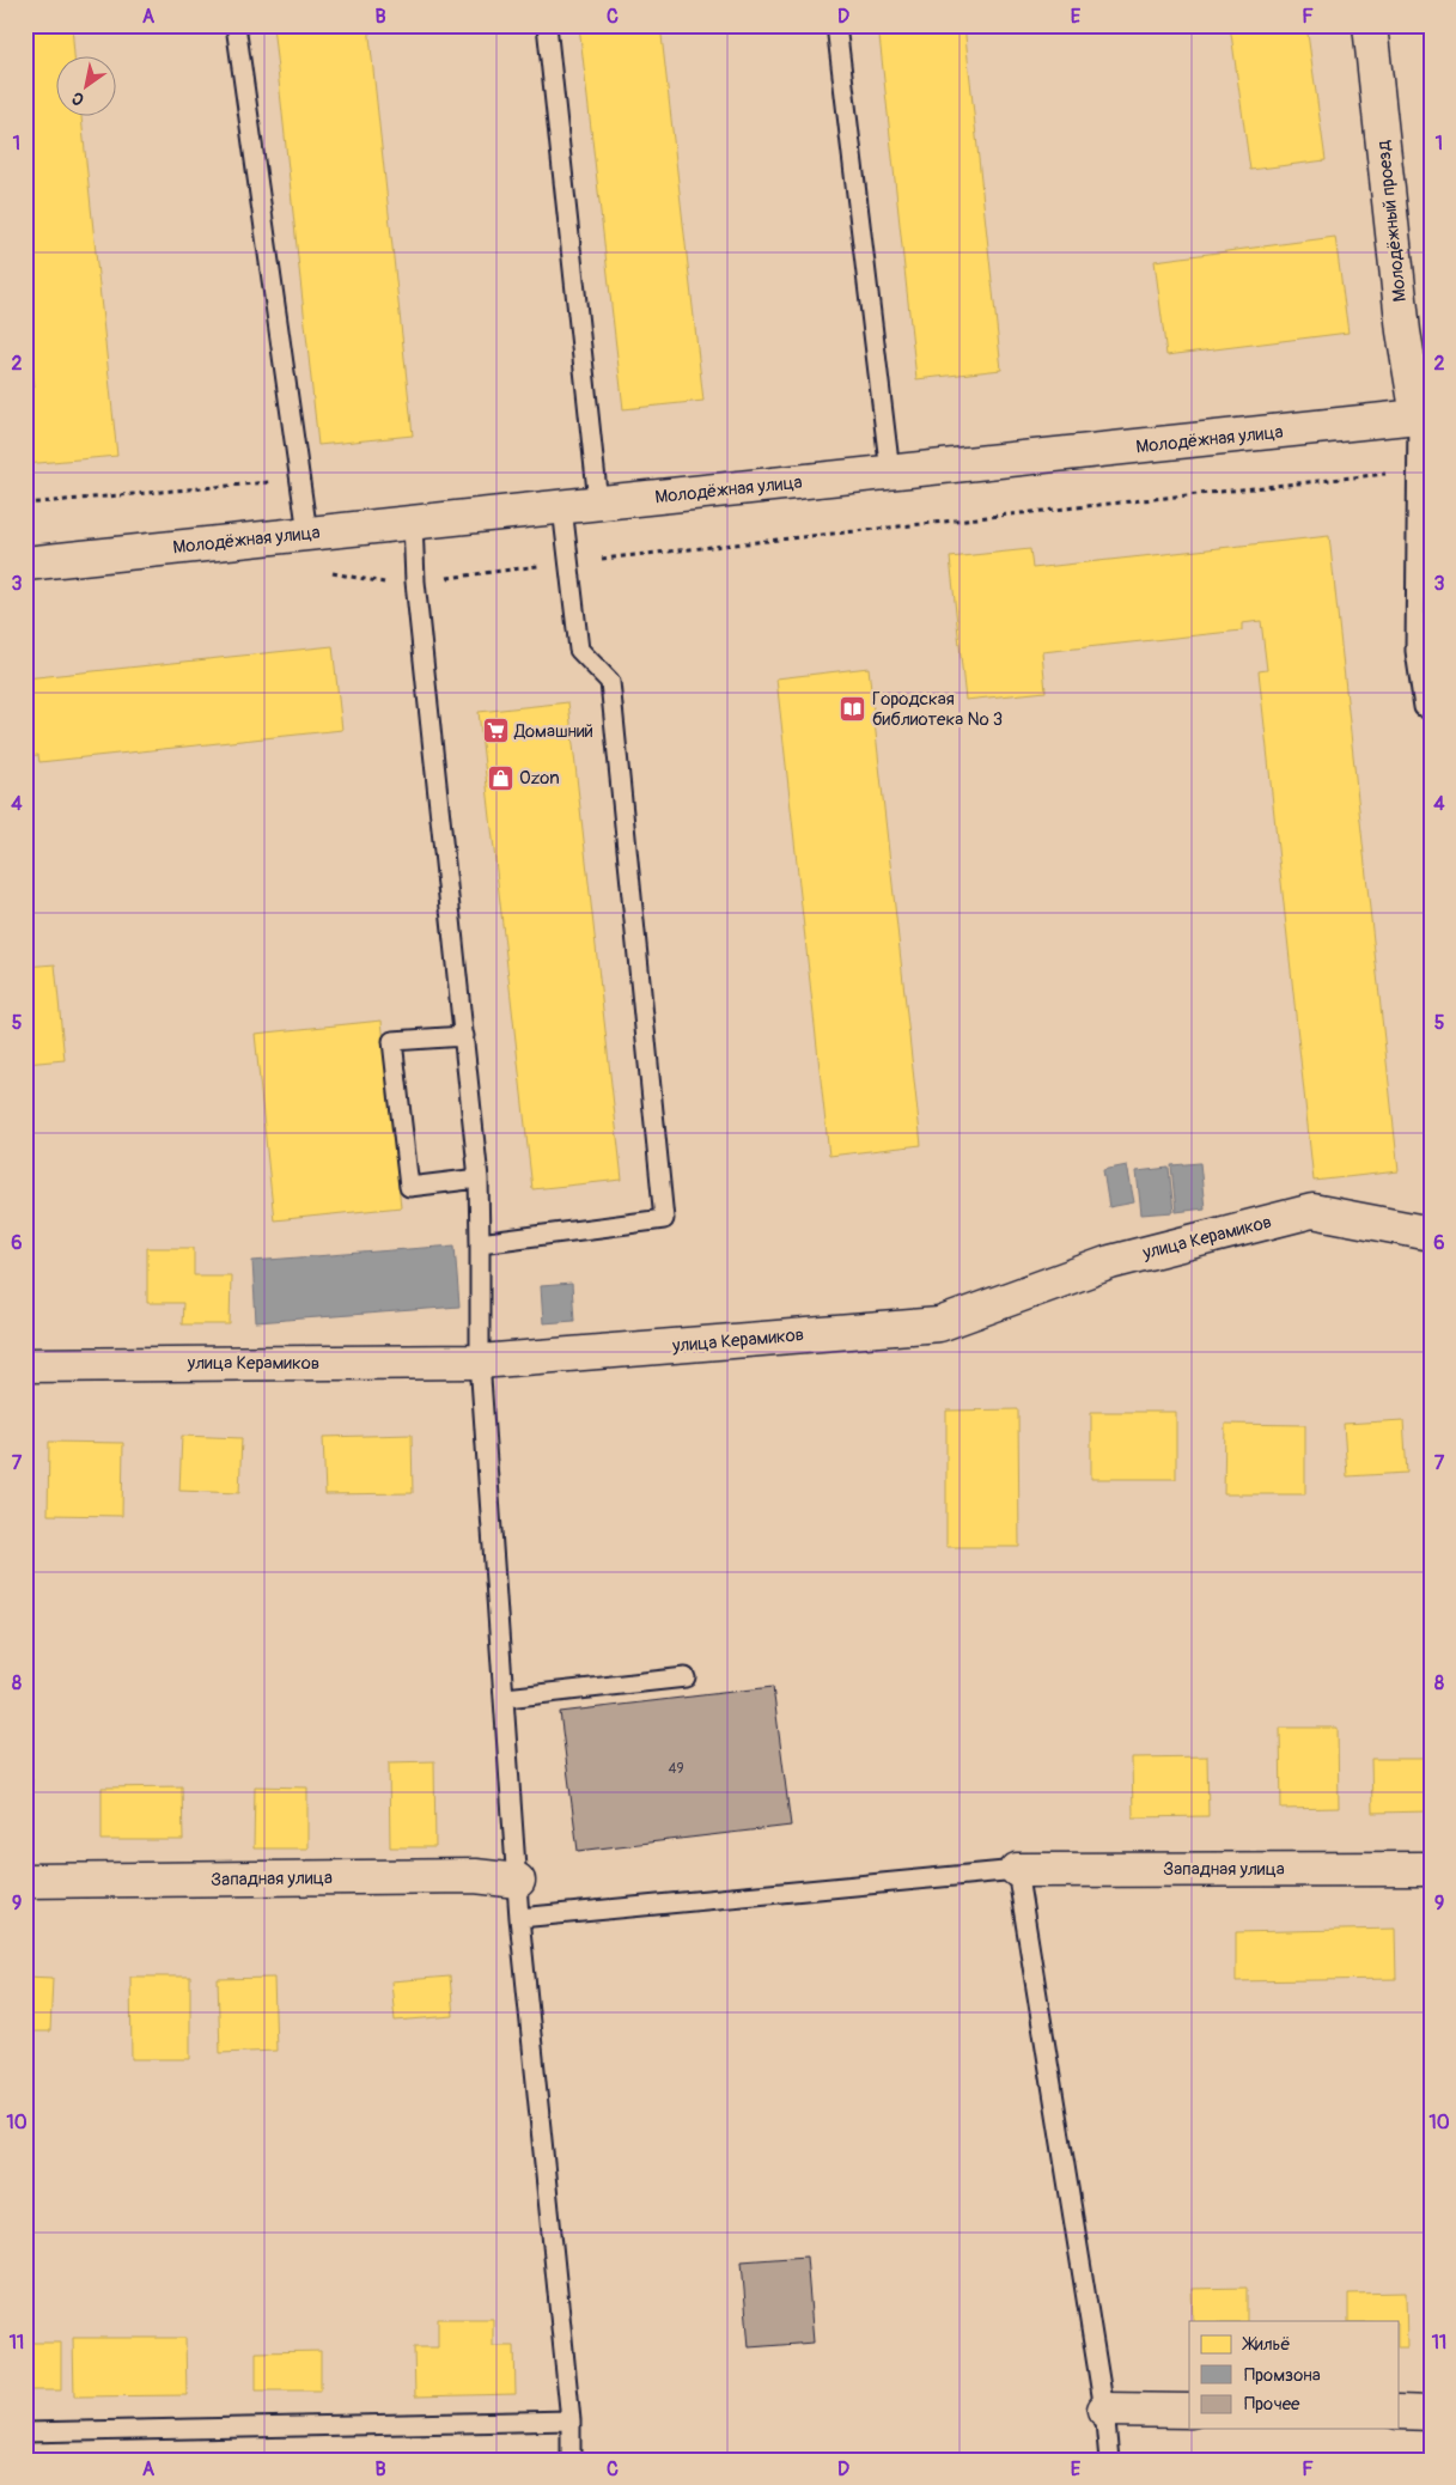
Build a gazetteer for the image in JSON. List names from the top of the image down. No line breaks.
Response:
{"streets":{"street":["Молодёжный проезд","Молодёжная улица","улица Керамиков","Западная улица"]},"crossings":[["Молодёжный проезд","Молодёжная улица"]],"places":{"library":["Городская библиотека № 3"],"supermarket":["Домашний"],"shop":["Ozon"]},"house_numbers":["49"],"legend":["Жильё","Промзона","Прочее"],"north":"bottom left","grid":{"columns":["A","B","C","D","E","F"],"rows":["1","2","3","4","5","6","7","8","9","10","11"]}}
